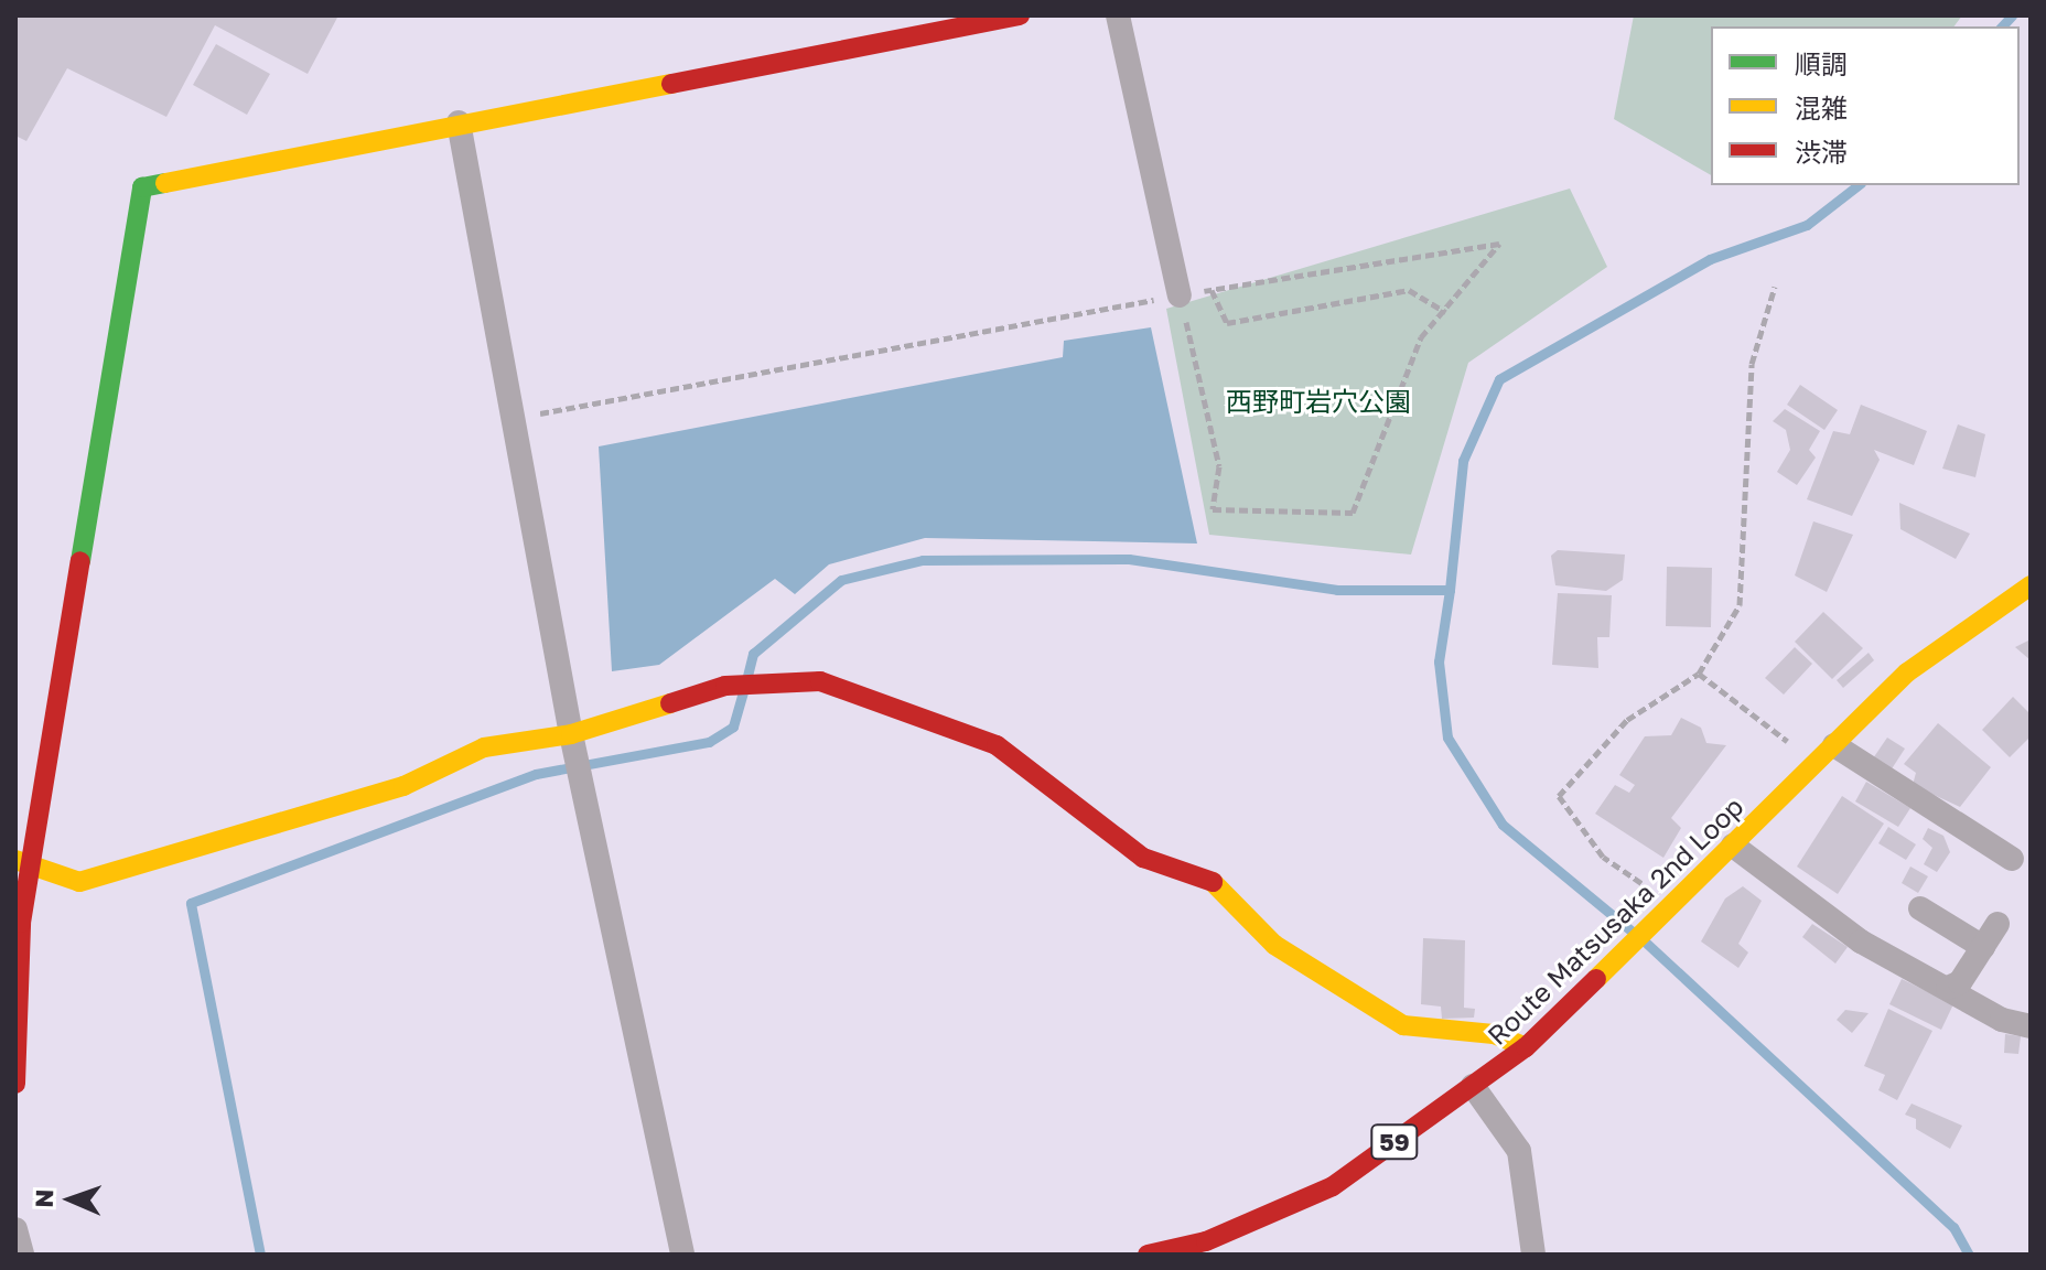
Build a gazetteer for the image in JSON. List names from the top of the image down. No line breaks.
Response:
{"streets":{"street":["Route Matsusaka 2nd Loop","59"]},"parks":["西野町岩穴公園"],"legend":["順調","混雑","渋滞"],"north":"left"}
